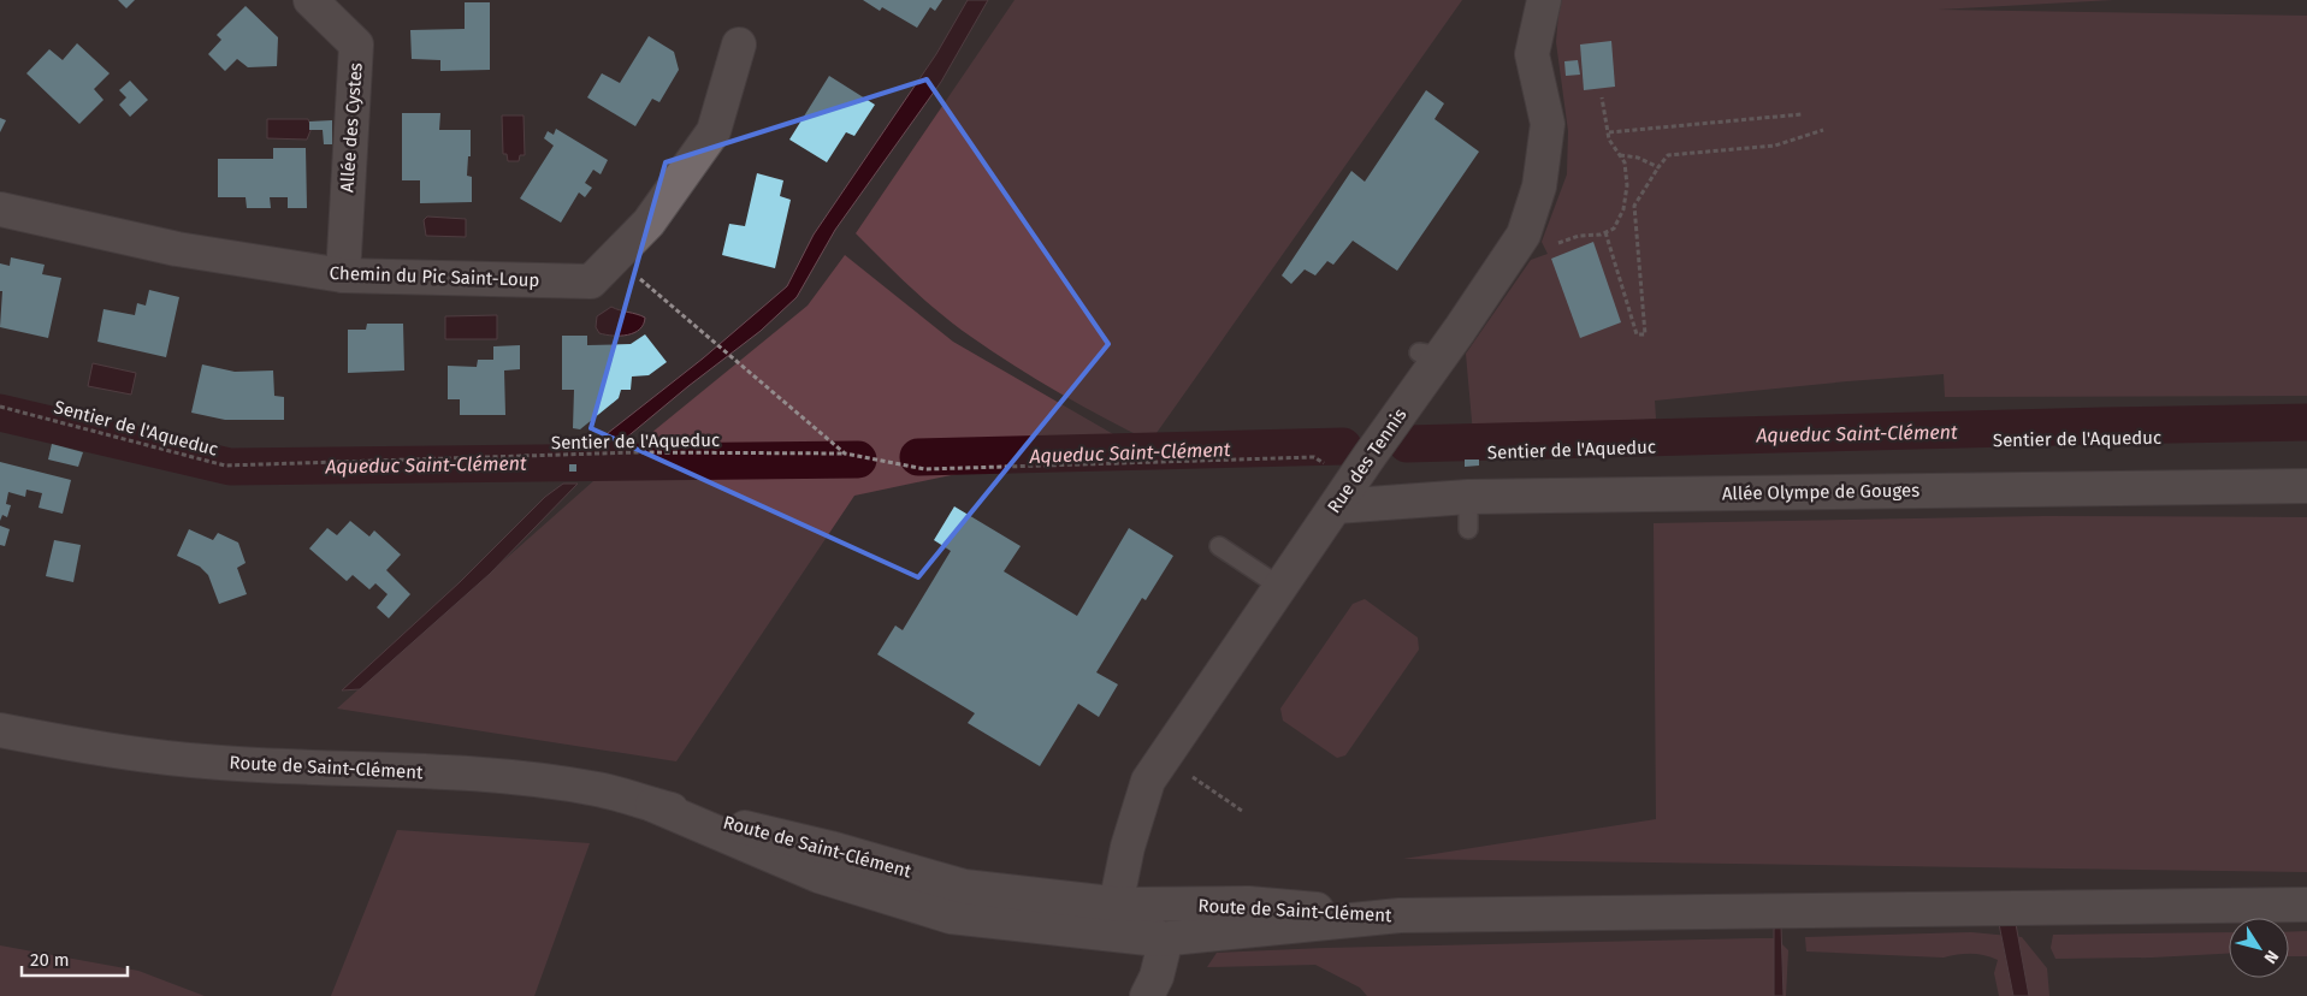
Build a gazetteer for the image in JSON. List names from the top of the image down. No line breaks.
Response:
{"streets":{"street":["Allée des Cystes","Chemin du Pic Saint-Loup","Rue des Tennis","Allée Olympe de Gouges","Route de Saint-Clément"],"path":["Sentier de l'Aqueduc"]},"crossings":[["Allée des Cystes","Chemin du Pic Saint-Loup"],["Chemin du Pic Saint-Loup","Sentier de l'Aqueduc"],["Sentier de l'Aqueduc","Rue des Tennis"],["Rue des Tennis","Allée Olympe de Gouges"],["Rue des Tennis","Route de Saint-Clément"]],"water":["Aqueduc Saint-Clément"],"scale_bar":"20 m","north":"bottom right"}
